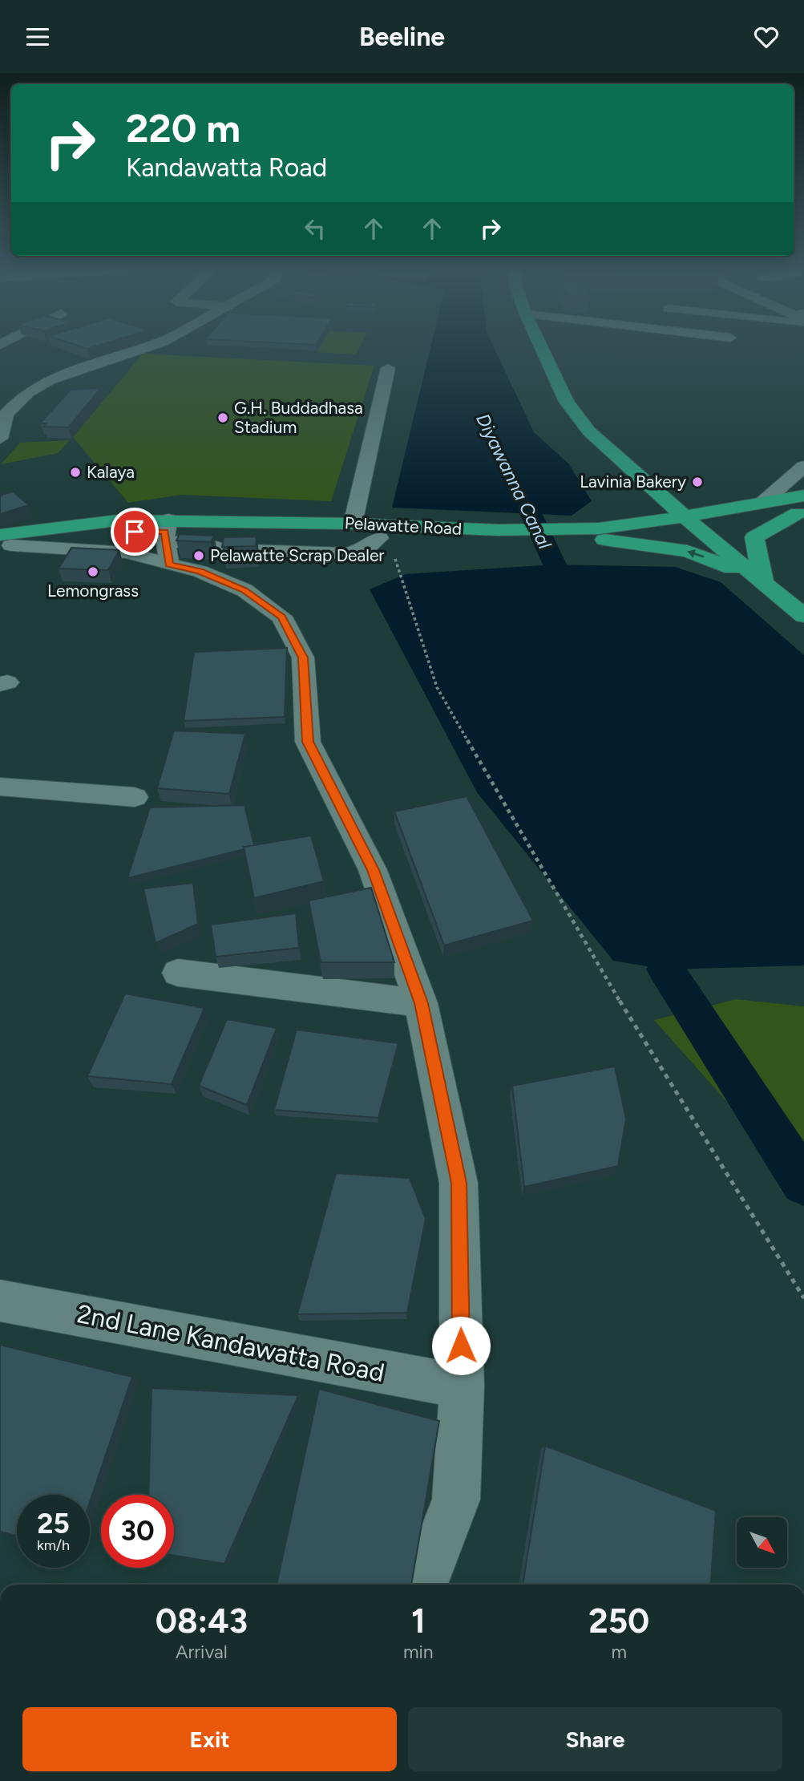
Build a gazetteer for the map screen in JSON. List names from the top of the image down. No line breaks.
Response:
{"streets":{"main road":["Pelawatte Road"],"street":["2nd Lane Kandawatta Road"]},"water":["Diyawanna Canal"],"places":["G.H. Buddadhasa Stadium","Kalaya","Lavinia Bakery","Pelawatte Scrap Dealer","Lemongrass"],"north":"bottom right","page":{"header":"Beeline","turn":["220 m","Kandawatta Road"],"speed":"25 km/h","limit":"30","eta":["08:43","Arrival","1","min","250","m"],"buttons":["Exit","Share"]}}
